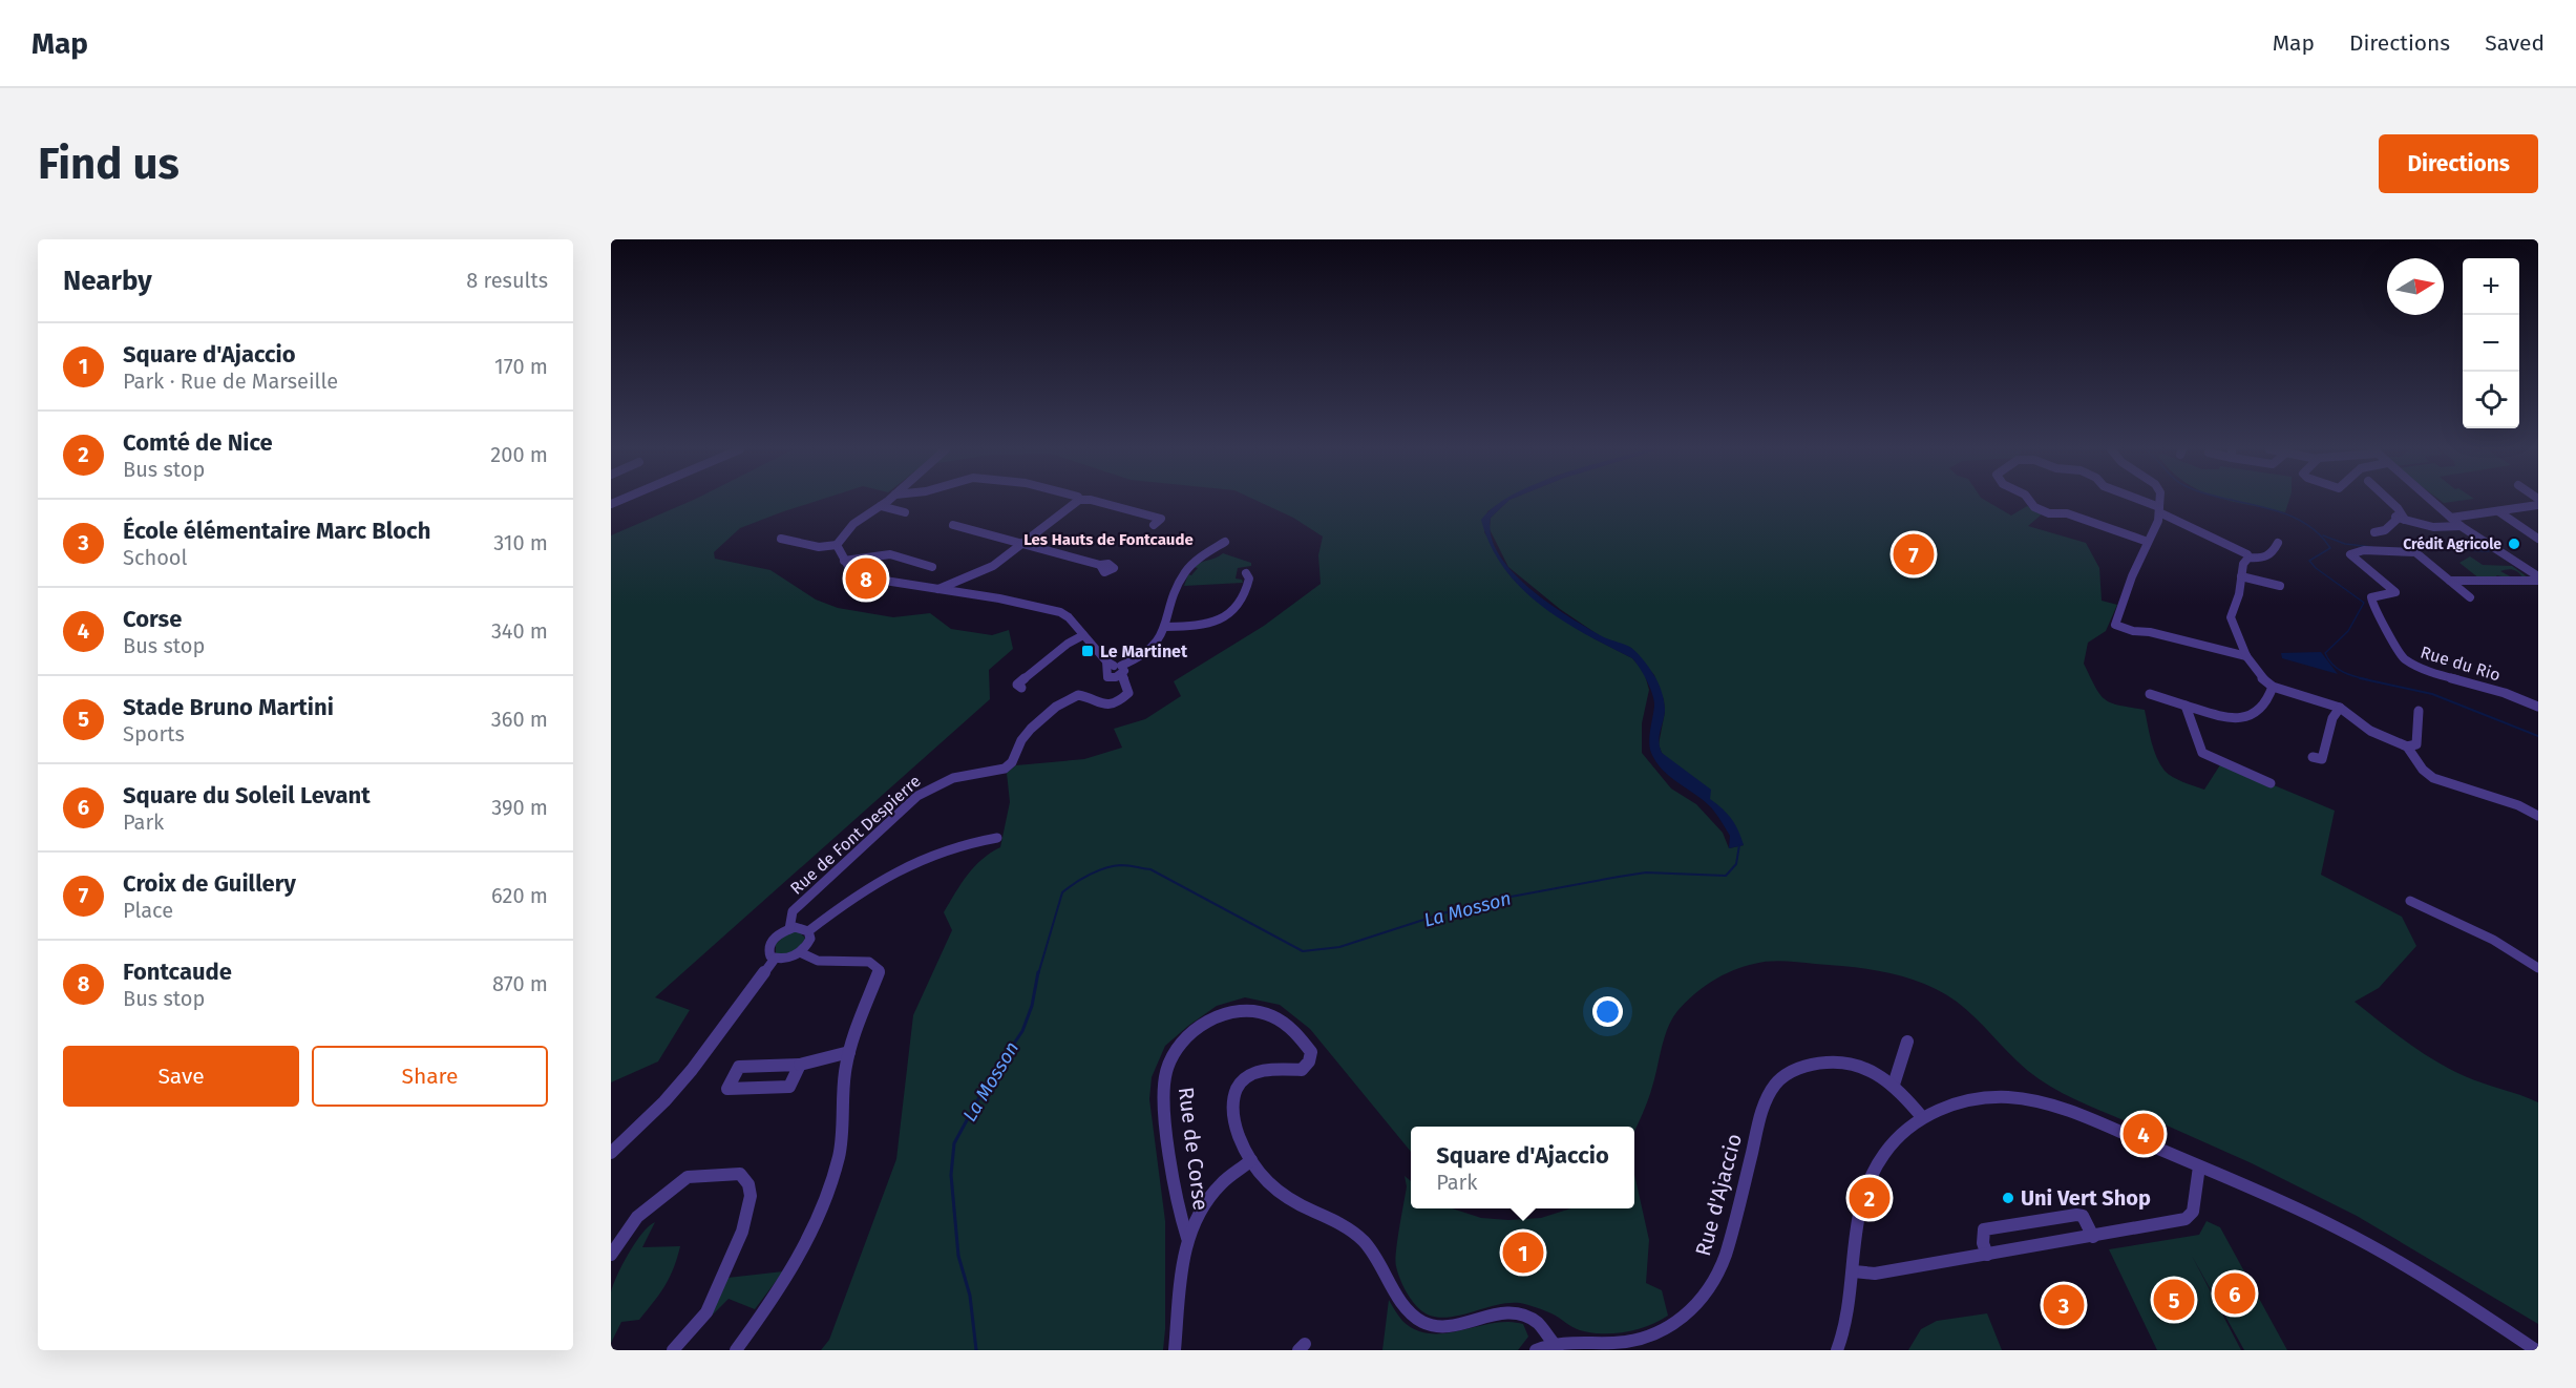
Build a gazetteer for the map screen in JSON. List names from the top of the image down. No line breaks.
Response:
{"streets":{"street":["Rue du Rio","Rue de Font Despierre","Rue de Corse","Rue d'Ajaccio"]},"districts":["Les Hauts de Fontcaude"],"water":["La Mosson"],"places":{"other":["Crédit Agricole","Uni Vert Shop"],"transit":["Le Martinet"]},"north":"right","page":{"header":"Map","nav":["Map","Directions","Saved"],"buttons":["Directions",["Save","Share"]],"title":"Find us","heading":["Nearby","8 results"],"map_buttons":["+","−"],"list":[{"mark":"1","name":"Square d'Ajaccio","note":"Park · Rue de Marseille","value":"170 m"},{"mark":"2","name":"Comté de Nice","note":"Bus stop","value":"200 m"},{"mark":"3","name":"École élémentaire Marc Bloch","note":"School","value":"310 m"},{"mark":"4","name":"Corse","note":"Bus stop","value":"340 m"},{"mark":"5","name":"Stade Bruno Martini","note":"Sports","value":"360 m"},{"mark":"6","name":"Square du Soleil Levant","note":"Park","value":"390 m"},{"mark":"7","name":"Croix de Guillery","note":"Place","value":"620 m"},{"mark":"8","name":"Fontcaude","note":"Bus stop","value":"870 m"}],"pins":["7","8","4","2","1","6","5","3"],"popup":["Square d'Ajaccio","Park"]}}
